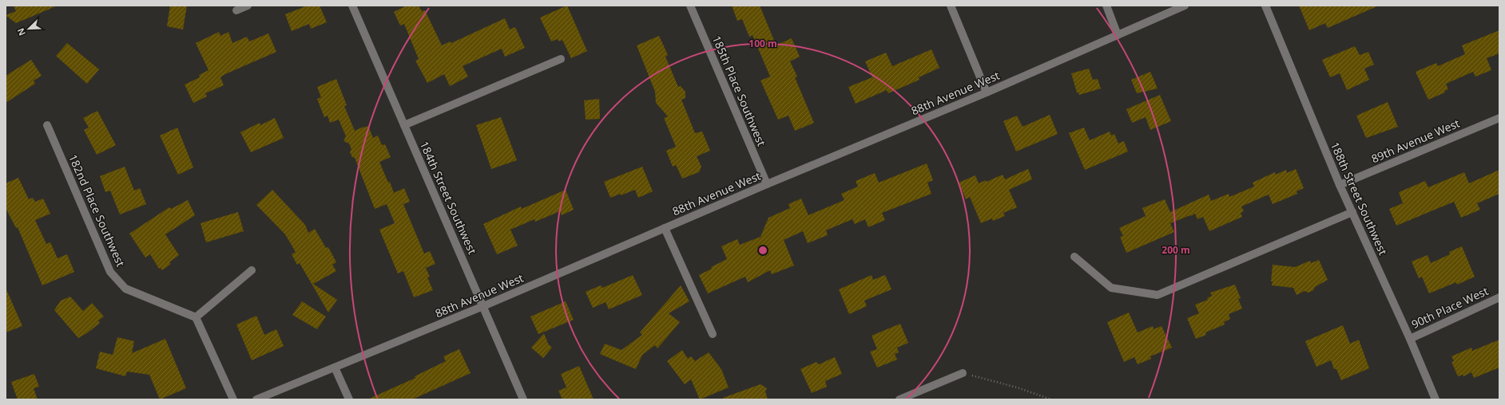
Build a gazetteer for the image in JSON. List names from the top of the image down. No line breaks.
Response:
{"streets":{"street":["185th Place Southwest","88th Avenue West","89th Avenue West","184th Street Southwest","188th Street Southwest","182nd Place Southwest","90th Place West"]},"crossings":[["185th Place Southwest","88th Avenue West"],["88th Avenue West","184th Street Southwest"],["89th Avenue West","188th Street Southwest"],["188th Street Southwest","90th Place West"]],"north":"bottom left","rings":["100 m","200 m"]}
